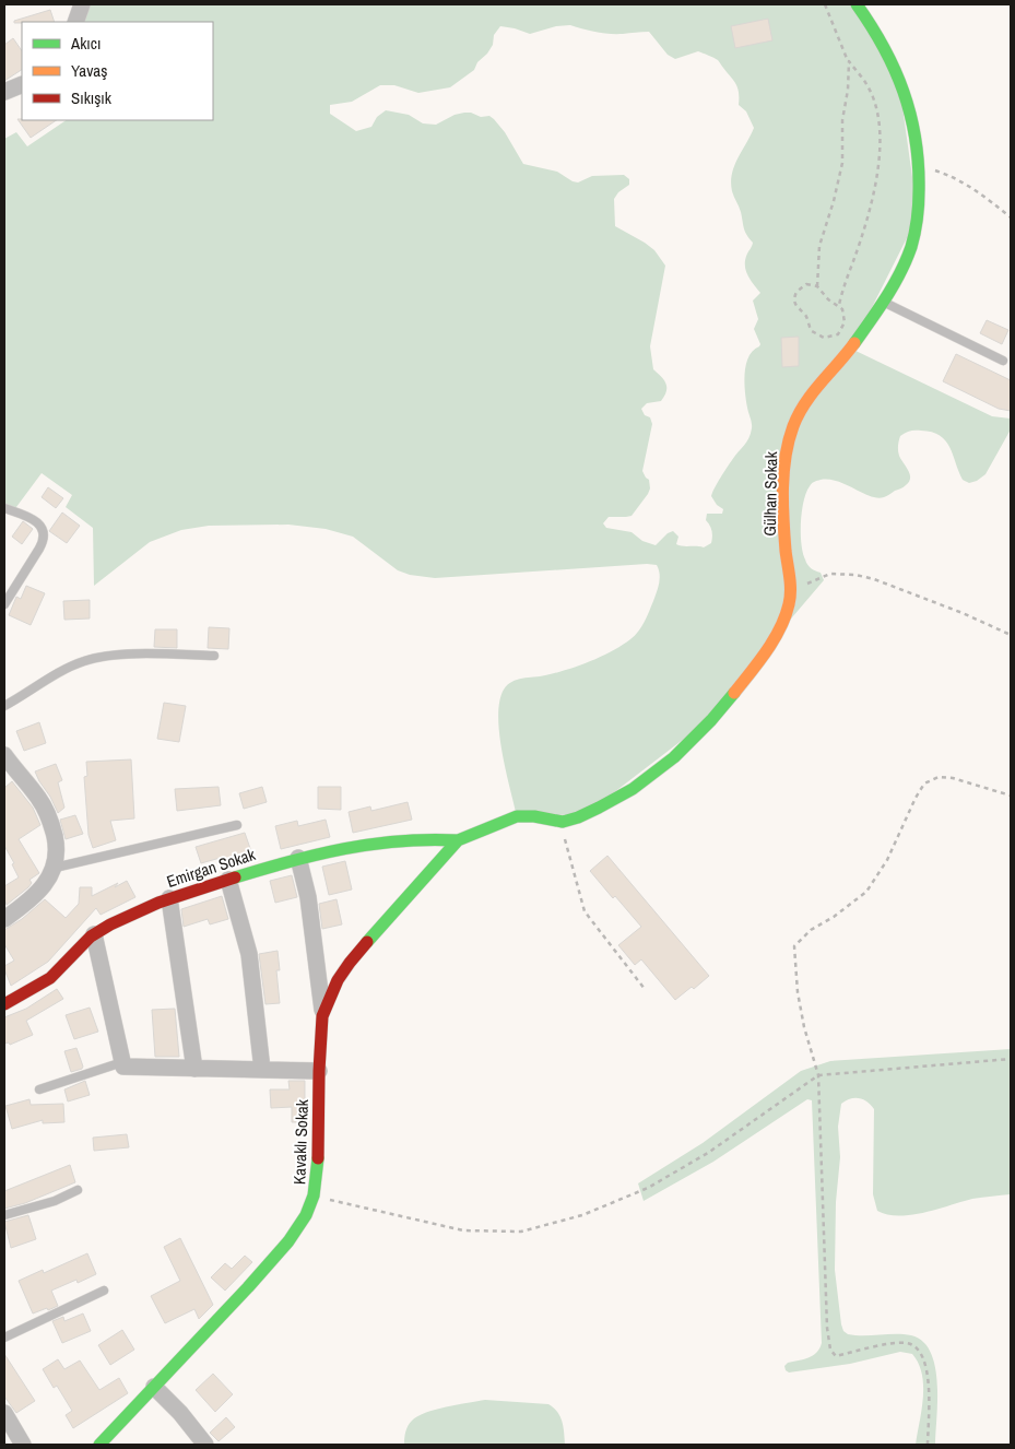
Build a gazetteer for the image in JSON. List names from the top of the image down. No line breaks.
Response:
{"streets":{"street":["Gülhan Sokak","Emirgan Sokak","Kavaklı Sokak"]},"crossings":[["Gülhan Sokak","Emirgan Sokak"],["Gülhan Sokak","Kavaklı Sokak"],["Emirgan Sokak","Kavaklı Sokak"]],"legend":["Akıcı","Yavaş","Sıkışık"]}
